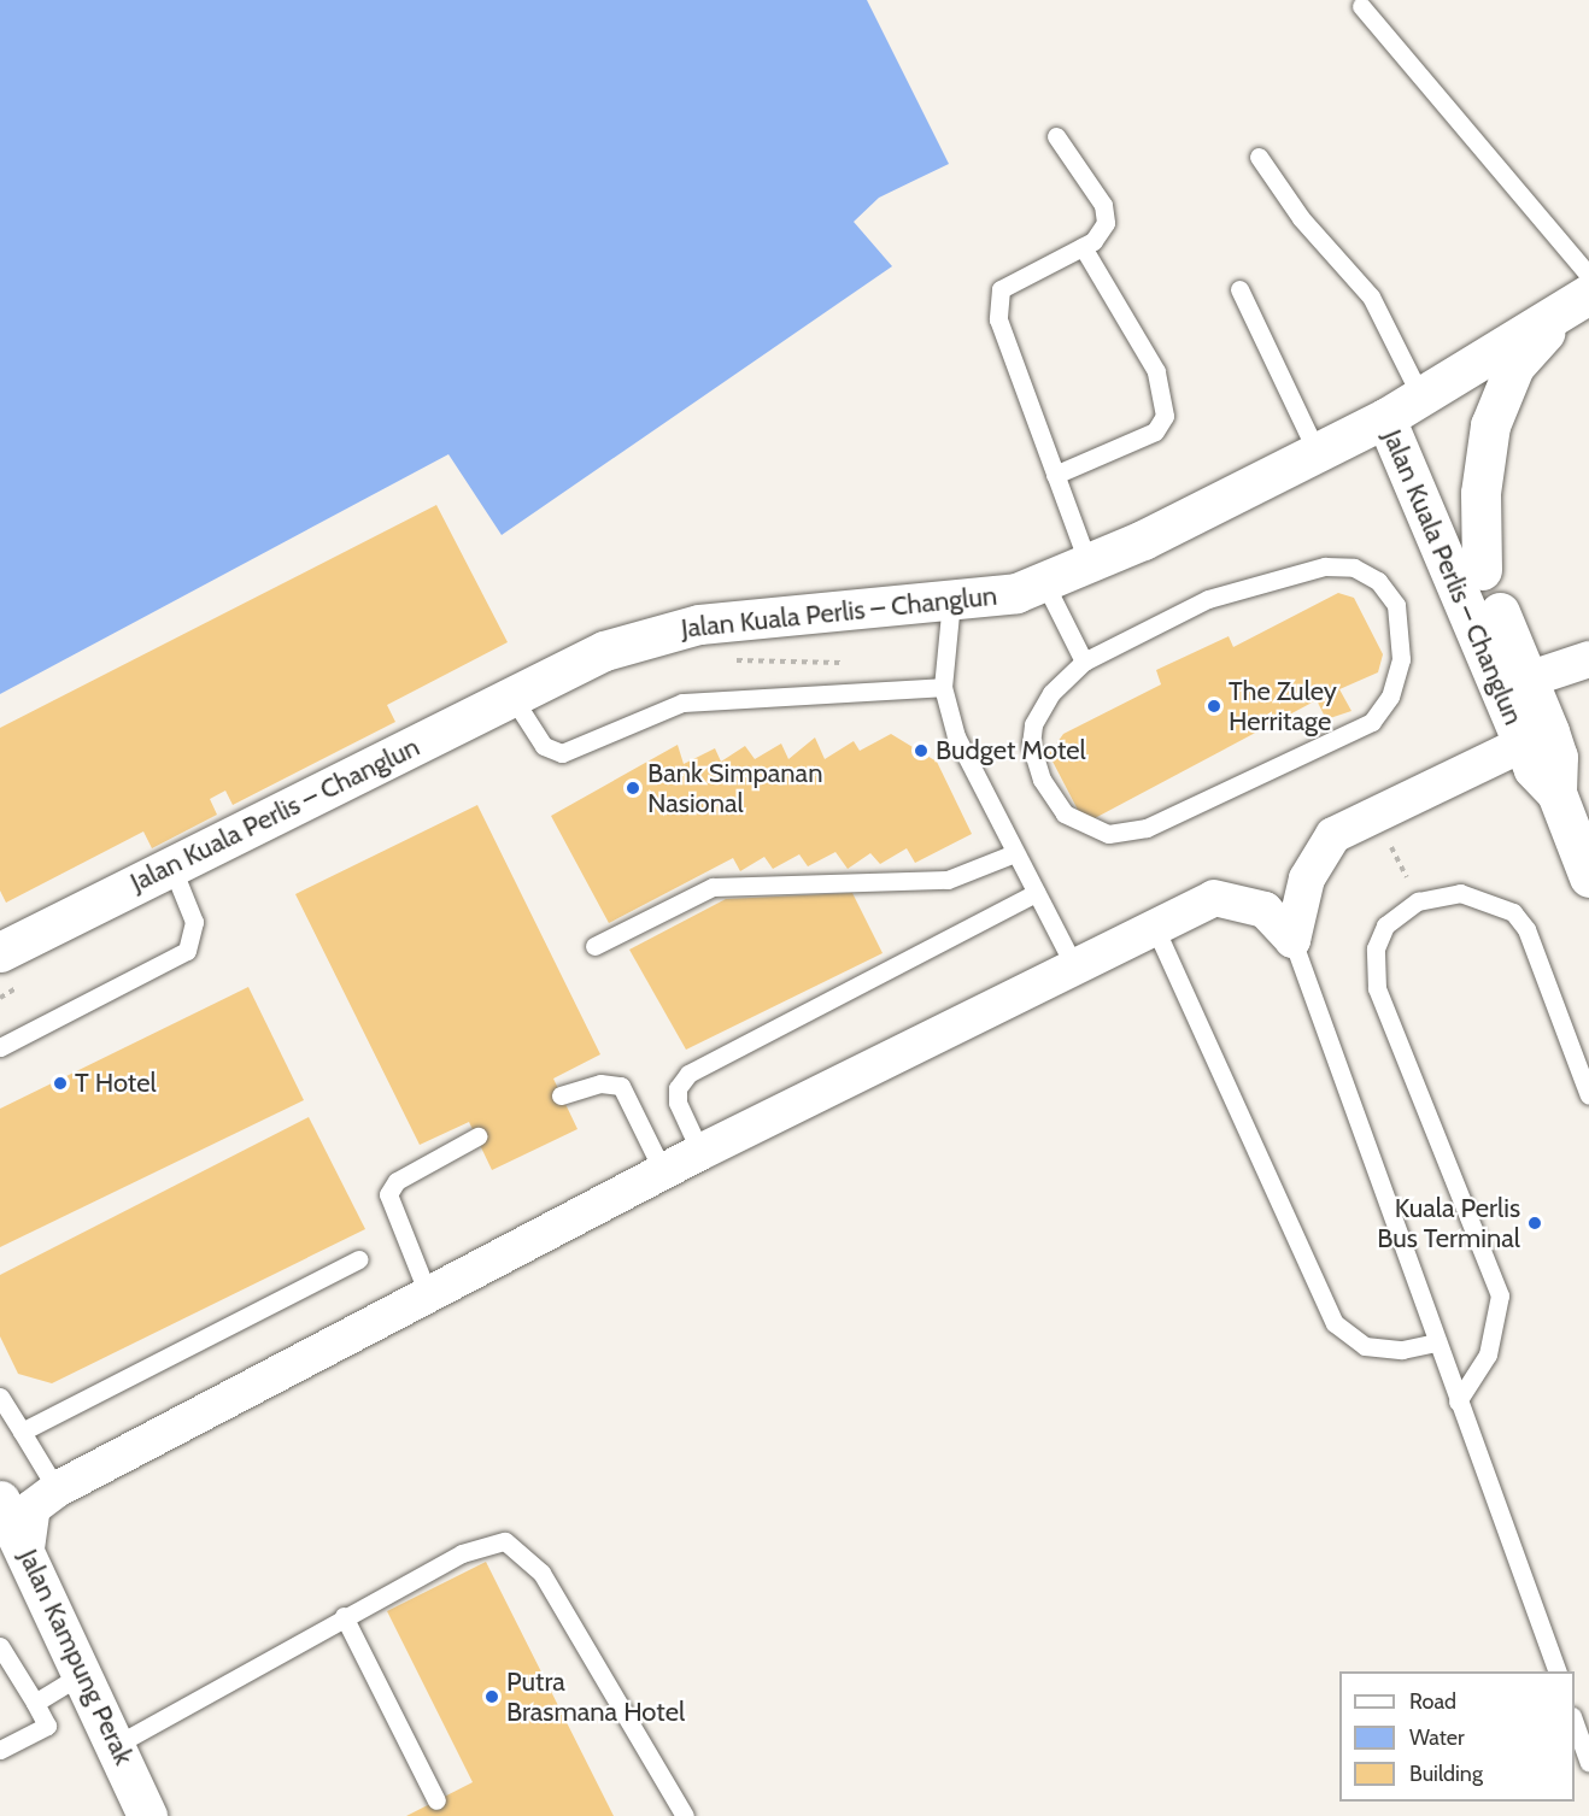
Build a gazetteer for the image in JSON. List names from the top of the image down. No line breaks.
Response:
{"streets":{"street":["Jalan Kuala Perlis – Changlun","Jalan Kampung Perak"]},"places":["The Zuley Herritage","Budget Motel","Bank Simpanan Nasional","T Hotel","Kuala Perlis Bus Terminal","Putra Brasmana Hotel"],"legend":["Road","Water","Building"]}
